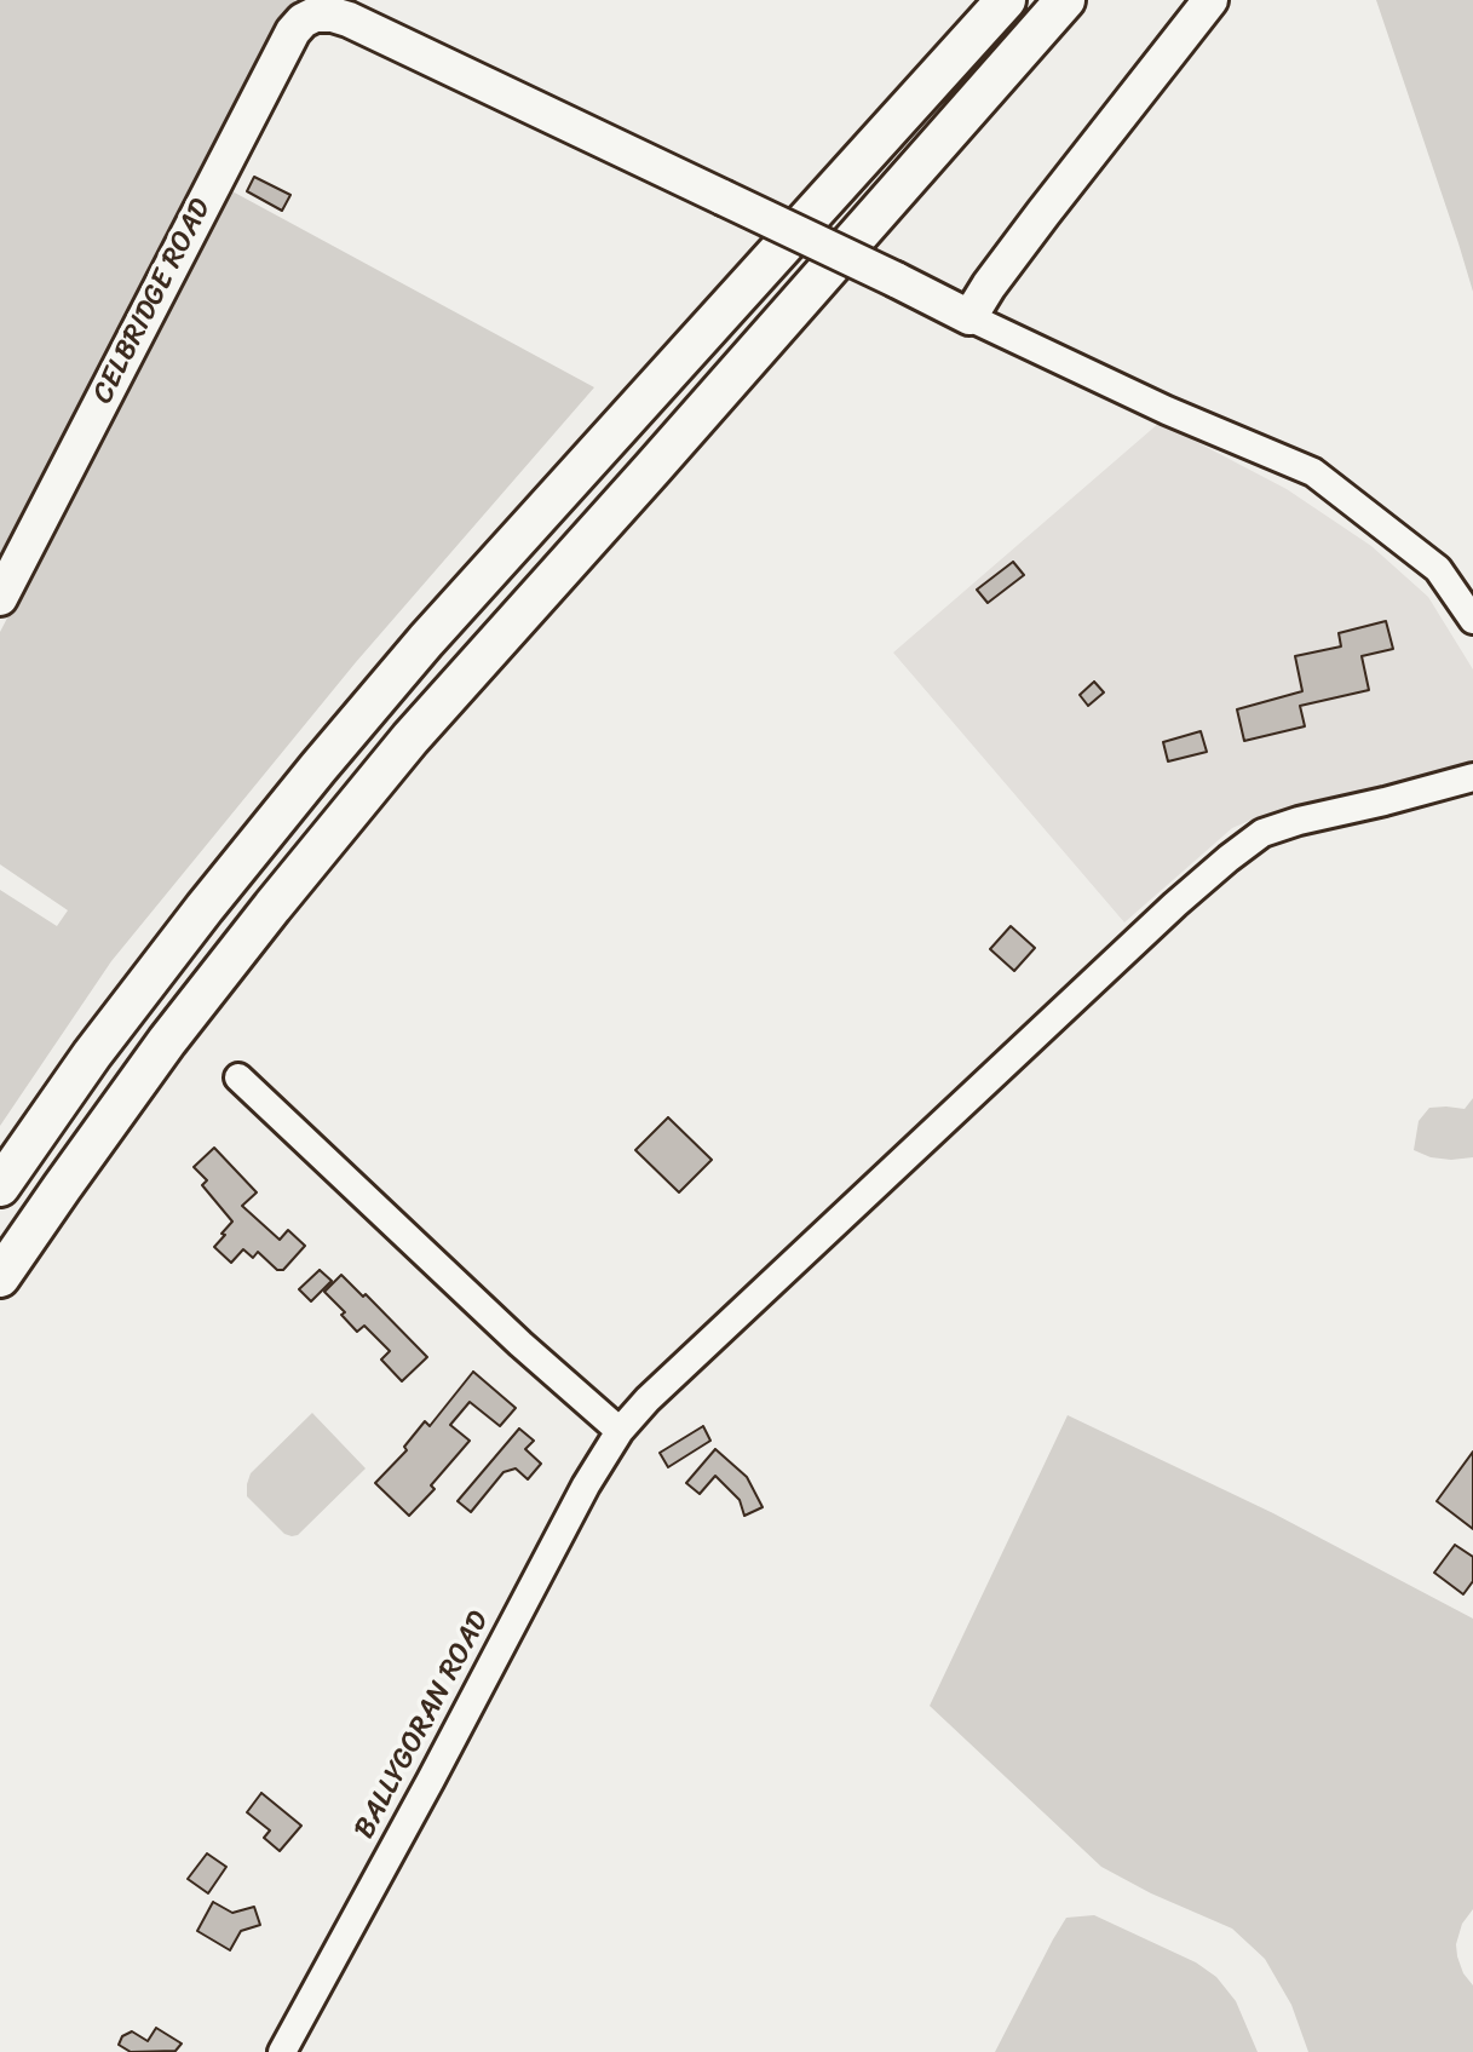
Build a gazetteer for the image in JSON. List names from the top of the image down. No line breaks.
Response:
{"streets":{"main road":["CELBRIDGE ROAD"],"street":["BALLYGORAN ROAD"]}}
